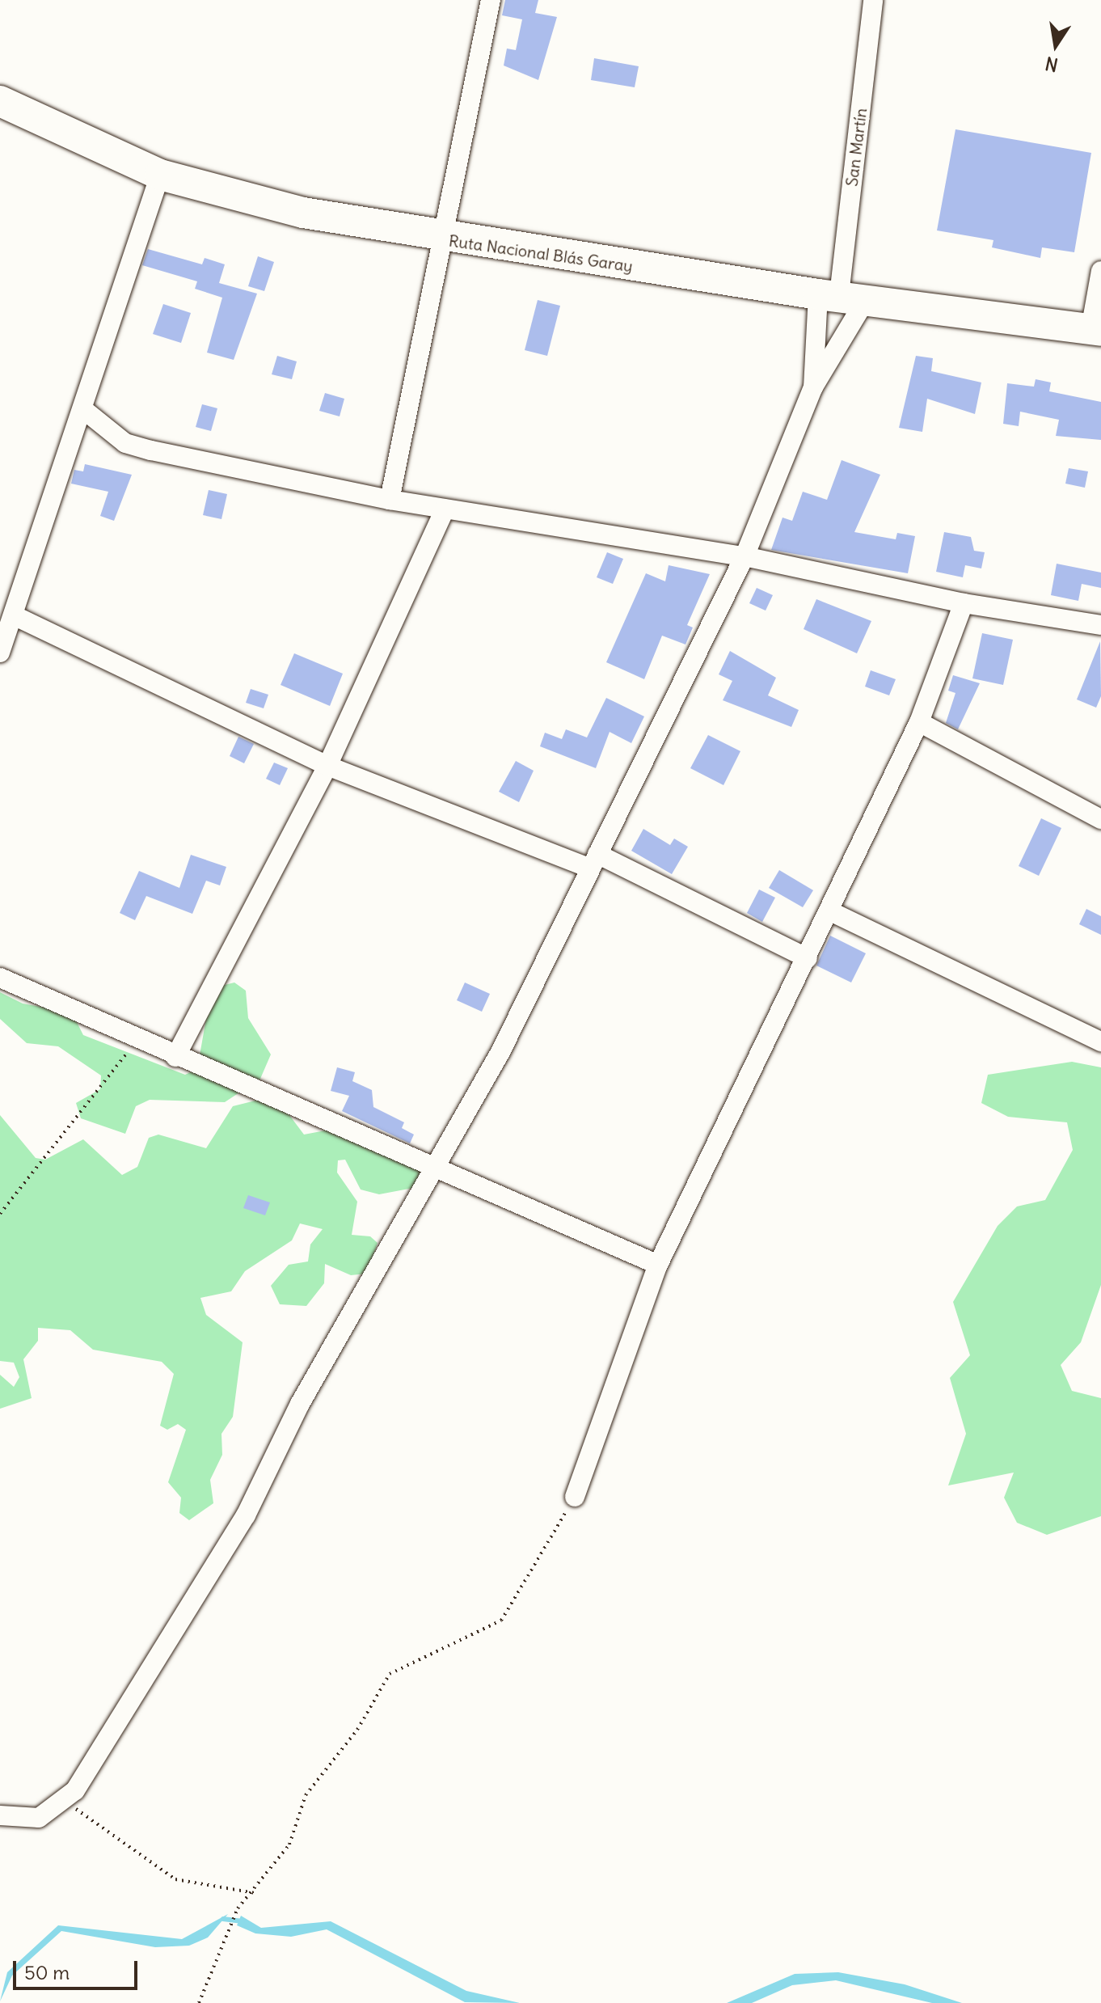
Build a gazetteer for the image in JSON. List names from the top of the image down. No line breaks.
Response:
{"streets":{"highway":["Ruta Nacional Blás Garay"],"street":["San Martín"]},"crossings":[["San Martín","Ruta Nacional Blás Garay"]],"scale_bar":"50 m","north":"bottom"}
